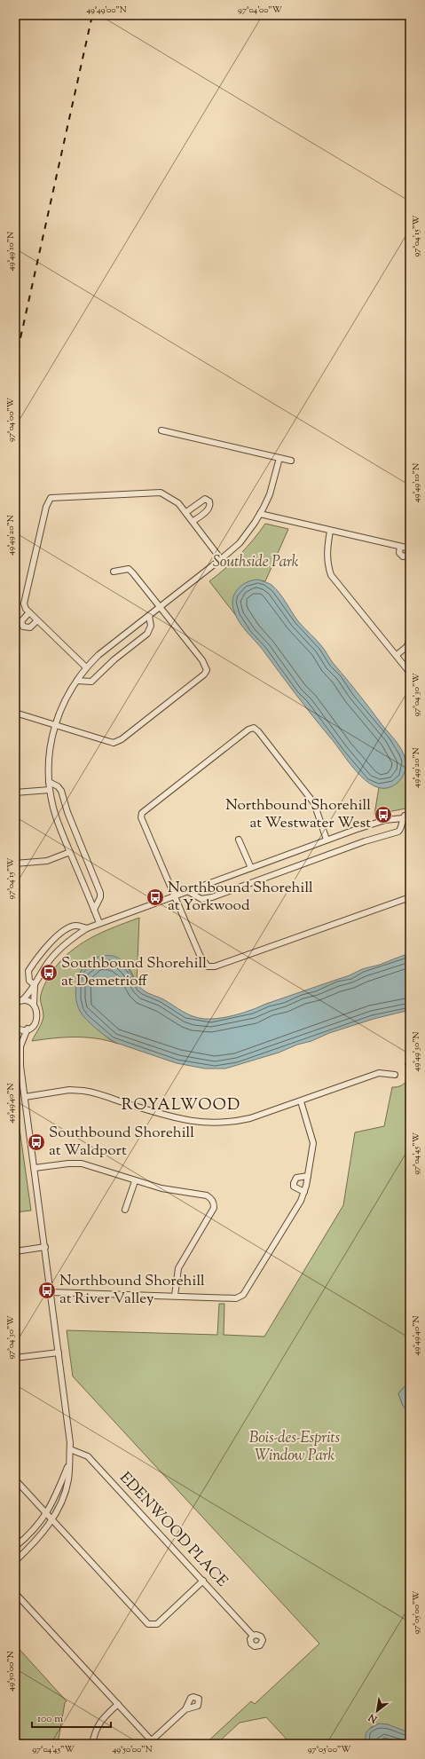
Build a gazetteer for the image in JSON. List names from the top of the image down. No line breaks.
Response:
{"streets":{"street":["EDENWOOD PLACE"]},"districts":["ROYALWOOD"],"parks":["Southside Park","Bois-des-Esprits Window Park"],"places":{"bus stop":["Northbound Shorehill at Westwater West","Northbound Shorehill at Yorkwood","Southbound Shorehill at Demetrioff","Southbound Shorehill at Waldport","Northbound Shorehill at River Valley"]},"scale_bar":"100 m","north":"bottom left","coordinates":["49°49'00\"N","97°04'00\"W","97°04'15\"W","49°49'10\"N","49°49'20\"N","97°04'30\"W","49°49'30\"N","49°49'40\"N","97°04'45\"W","97°05'00\"W","49°50'00\"N"]}
